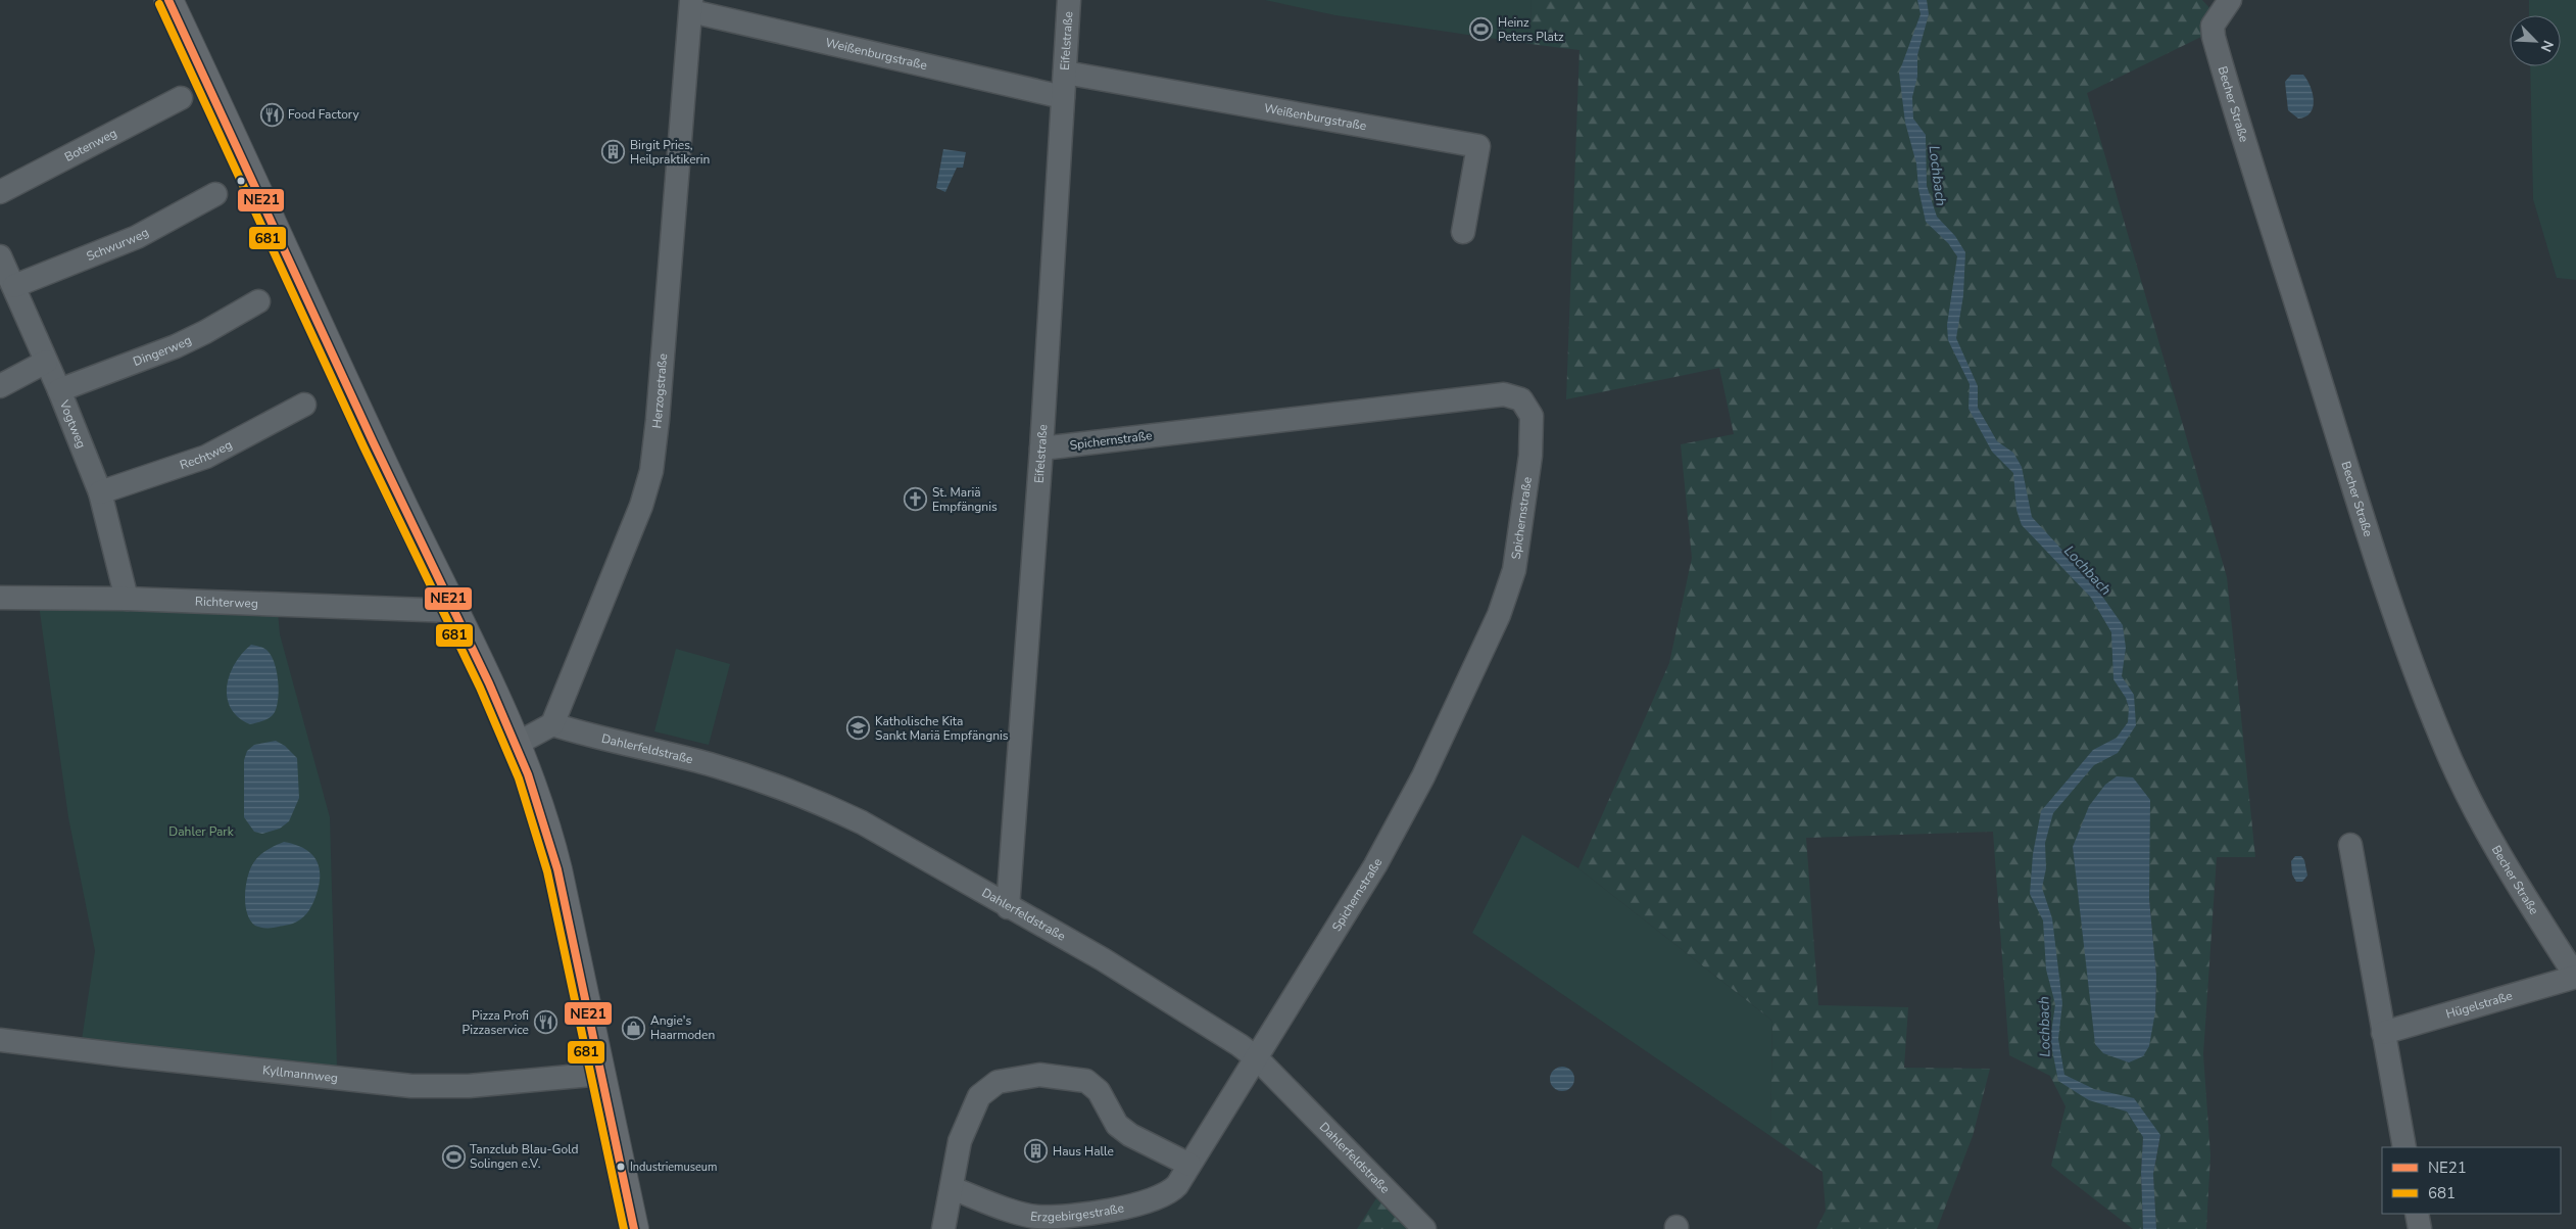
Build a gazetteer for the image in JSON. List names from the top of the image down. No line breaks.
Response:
{"streets":{"street":["Eifelstraße","Weißenburgstraße","Becher Straße","Botenweg","Schwurweg","Dingerweg","Herzogstraße","Vogtweg","Spichernstraße","Rechtweg","Richterweg","Dahlerfeldstraße","Hügelstraße","Kyllmannweg","Erzgebirgestraße"]},"crossings":[["Eifelstraße","Weißenburgstraße"],["Eifelstraße","Spichernstraße"],["Eifelstraße","Dahlerfeldstraße"],["Weißenburgstraße","Herzogstraße"],["Becher Straße","Hügelstraße"],["Schwurweg","Vogtweg"],["Dingerweg","Vogtweg"],["Herzogstraße","Dahlerfeldstraße"],["Vogtweg","Rechtweg"],["Vogtweg","Richterweg"],["Spichernstraße","Dahlerfeldstraße"],["Spichernstraße","Erzgebirgestraße"],["Dahlerfeldstraße","Erzgebirgestraße"]],"water":["Lochbach"],"parks":["Dahler Park"],"places":{"sports":["Heinz Peters Platz","Tanzclub Blau-Gold Solingen e.V."],"restaurant":["Food Factory","Pizza Profi Pizzaservice"],"building":["Birgit Pries, Heilpraktikerin","Haus Halle"],"church":["St. Mariä Empfängnis"],"school or university":["Katholische Kita Sankt Mariä Empfängnis"],"shop":["Angie's Haarmoden"],"other":["Industriemuseum"]},"lines":["transit line NE21","transit line 681"],"legend":["NE21","681"],"north":"bottom right"}
